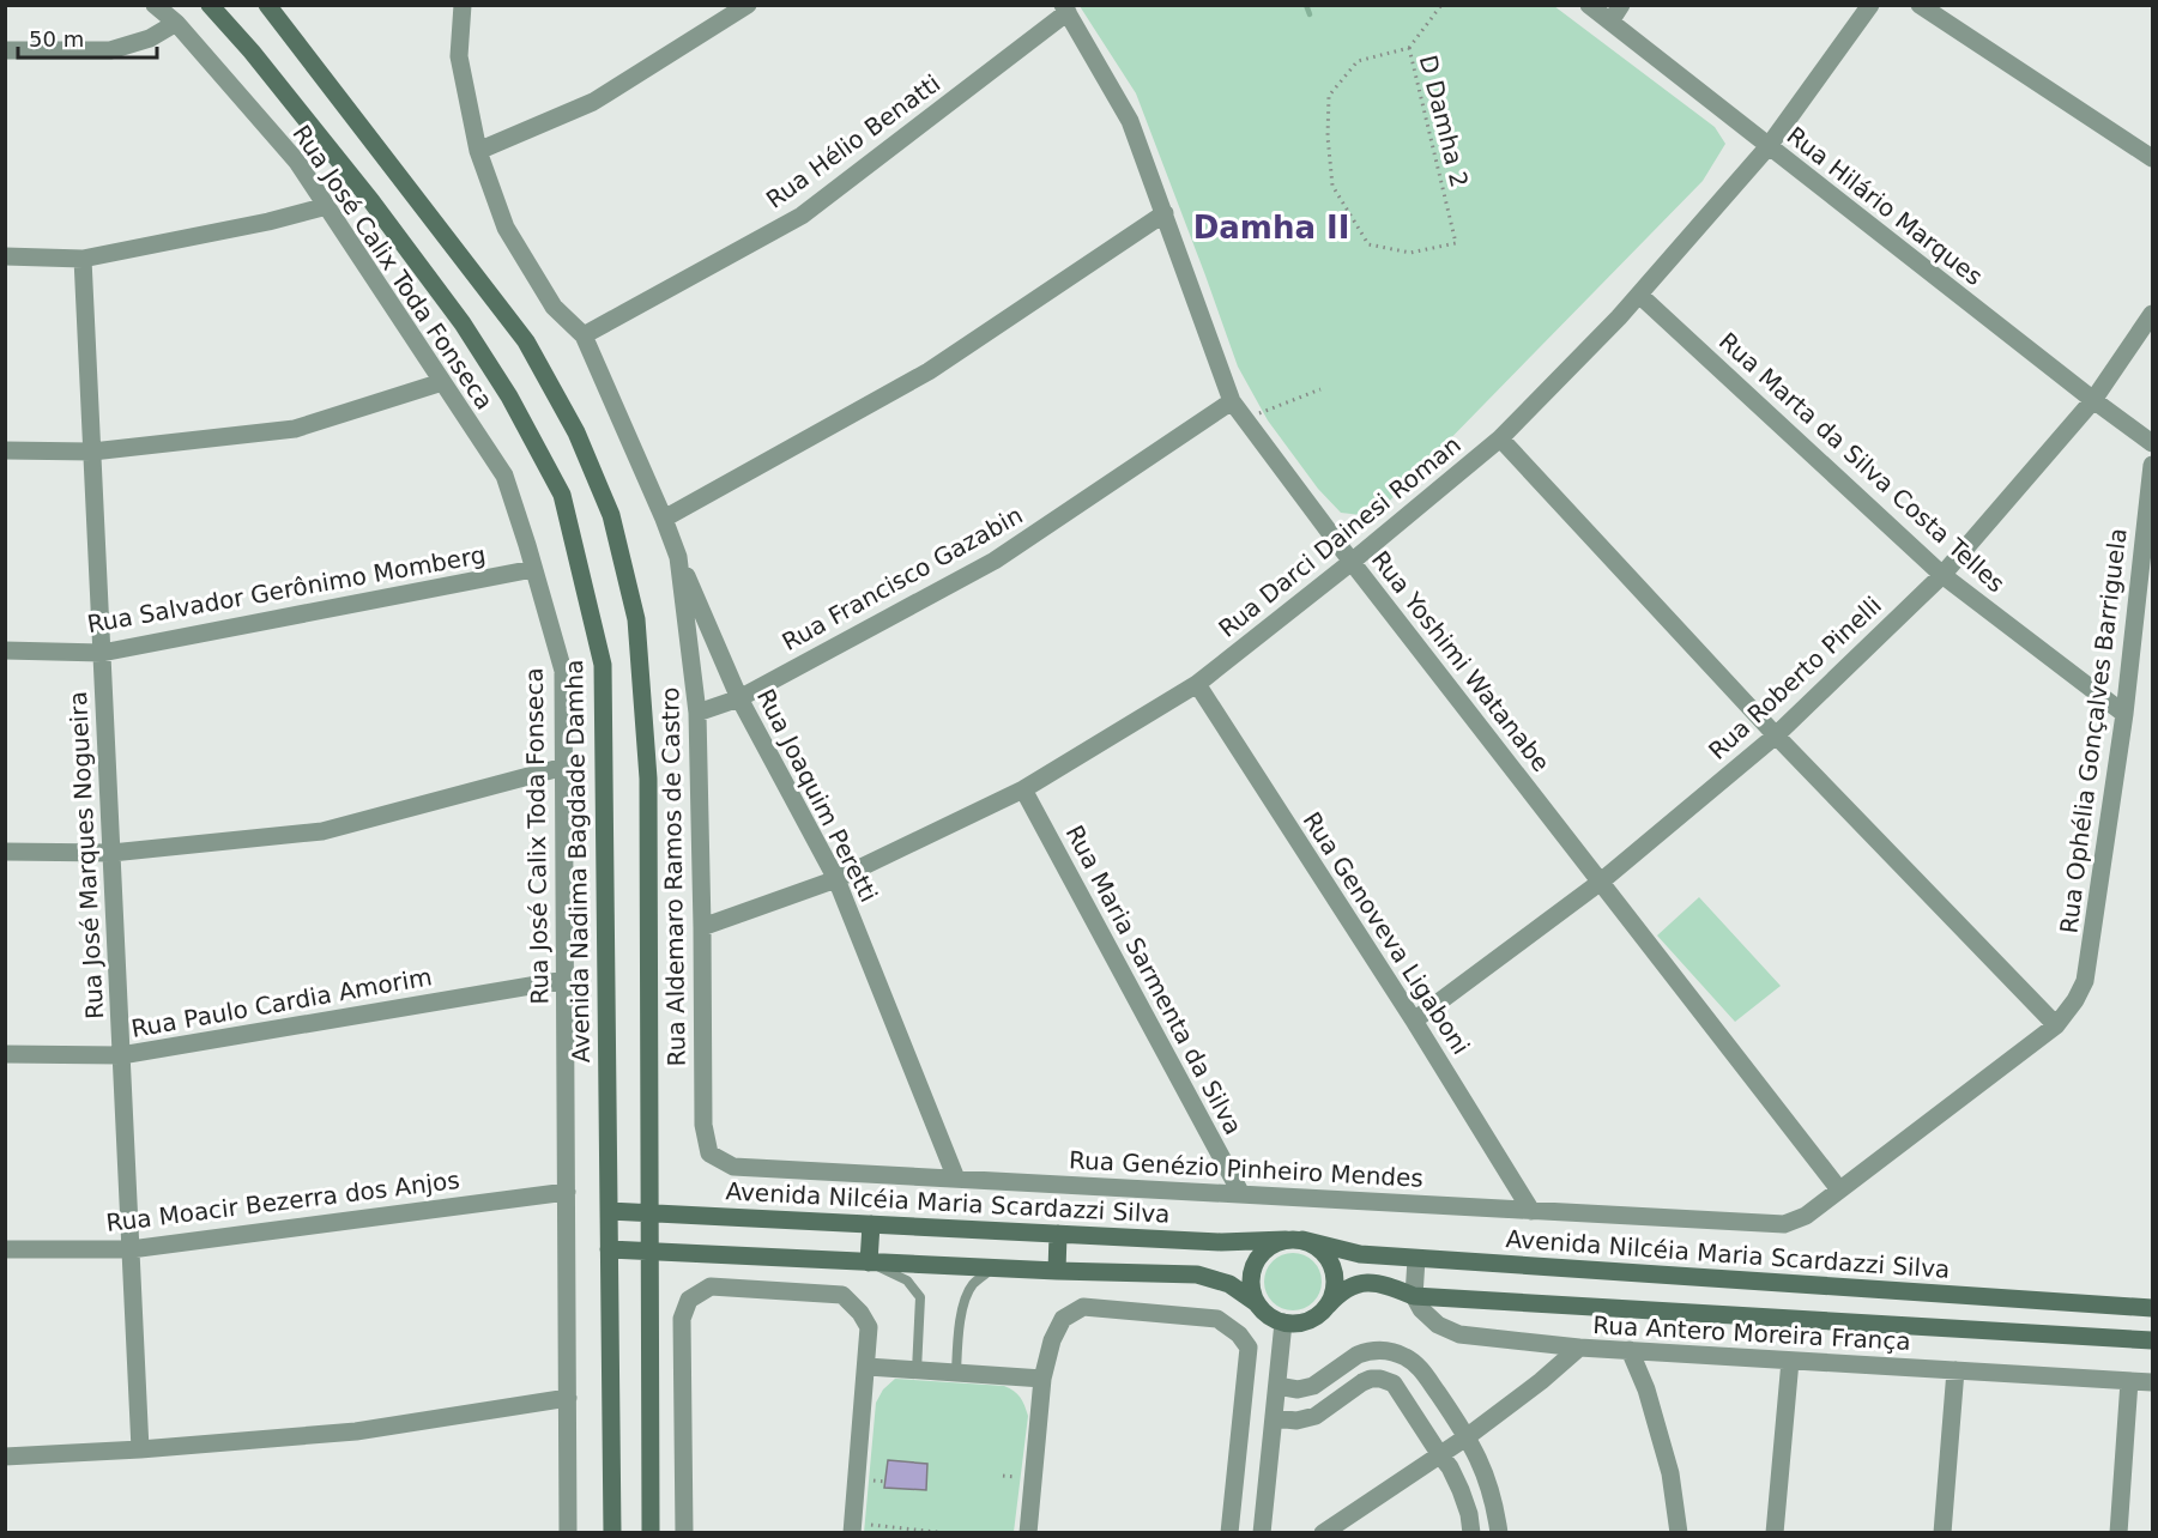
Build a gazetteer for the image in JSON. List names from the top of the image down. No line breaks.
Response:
{"streets":{"street":["Rua Hélio Benatti","Rua Hilário Marques","Rua José Calix Toda Fonseca","Rua Marta da Silva Costa Telles","Rua Darci Dainesi Roman","Rua Francisco Gazabin","Rua Salvador Gerônimo Momberg","Rua Yoshimi Watanabe","Rua Roberto Pinelli","Rua Ophélia Gonçalves Barriguela","Rua Joaquim Peretti","Rua José Marques Nogueira","Avenida Nadima Bagdade Damha","Rua Aldemaro Ramos de Castro","Rua Genoveva Ligaboni","Rua Maria Sarmenta da Silva","Rua Paulo Cardia Amorim","Rua Genézio Pinheiro Mendes","Rua Moacir Bezerra dos Anjos","Avenida Nilcéia Maria Scardazzi Silva","Rua Antero Moreira França"],"path":["D Damha 2"]},"crossings":[["Rua Hélio Benatti","Rua Yoshimi Watanabe"],["Rua Hélio Benatti","Rua Aldemaro Ramos de Castro"],["Rua Hilário Marques","Rua Darci Dainesi Roman"],["Rua Hilário Marques","Rua Roberto Pinelli"],["Rua José Calix Toda Fonseca","Rua Salvador Gerônimo Momberg"],["Rua José Calix Toda Fonseca","Rua Paulo Cardia Amorim"],["Rua José Calix Toda Fonseca","Rua Moacir Bezerra dos Anjos"],["Rua Marta da Silva Costa Telles","Rua Darci Dainesi Roman"],["Rua Marta da Silva Costa Telles","Rua Roberto Pinelli"],["Rua Marta da Silva Costa Telles","Rua Ophélia Gonçalves Barriguela"],["Rua Darci Dainesi Roman","Rua Yoshimi Watanabe"],["Rua Darci Dainesi Roman","Rua Joaquim Peretti"],["Rua Darci Dainesi Roman","Rua Aldemaro Ramos de Castro"],["Rua Darci Dainesi Roman","Rua Genoveva Ligaboni"],["Rua Darci Dainesi Roman","Rua Maria Sarmenta da Silva"],["Rua Francisco Gazabin","Rua Yoshimi Watanabe"],["Rua Francisco Gazabin","Rua Joaquim Peretti"],["Rua Francisco Gazabin","Rua Aldemaro Ramos de Castro"],["Rua Salvador Gerônimo Momberg","Rua José Marques Nogueira"],["Rua Yoshimi Watanabe","Rua Roberto Pinelli"],["Rua Yoshimi Watanabe","Rua Ophélia Gonçalves Barriguela"],["Rua Roberto Pinelli","Rua Genoveva Ligaboni"],["Rua Ophélia Gonçalves Barriguela","Rua Genézio Pinheiro Mendes"],["Rua Joaquim Peretti","Rua Aldemaro Ramos de Castro"],["Rua Joaquim Peretti","Rua Genézio Pinheiro Mendes"],["Rua José Marques Nogueira","Rua Paulo Cardia Amorim"],["Rua José Marques Nogueira","Rua Moacir Bezerra dos Anjos"],["Avenida Nadima Bagdade Damha","Avenida Nilcéia Maria Scardazzi Silva"],["Rua Aldemaro Ramos de Castro","Rua Genézio Pinheiro Mendes"],["Rua Genoveva Ligaboni","Rua Genézio Pinheiro Mendes"],["Rua Maria Sarmenta da Silva","Rua Genézio Pinheiro Mendes"]],"districts":["Damha II"],"scale_bar":"50 m"}
